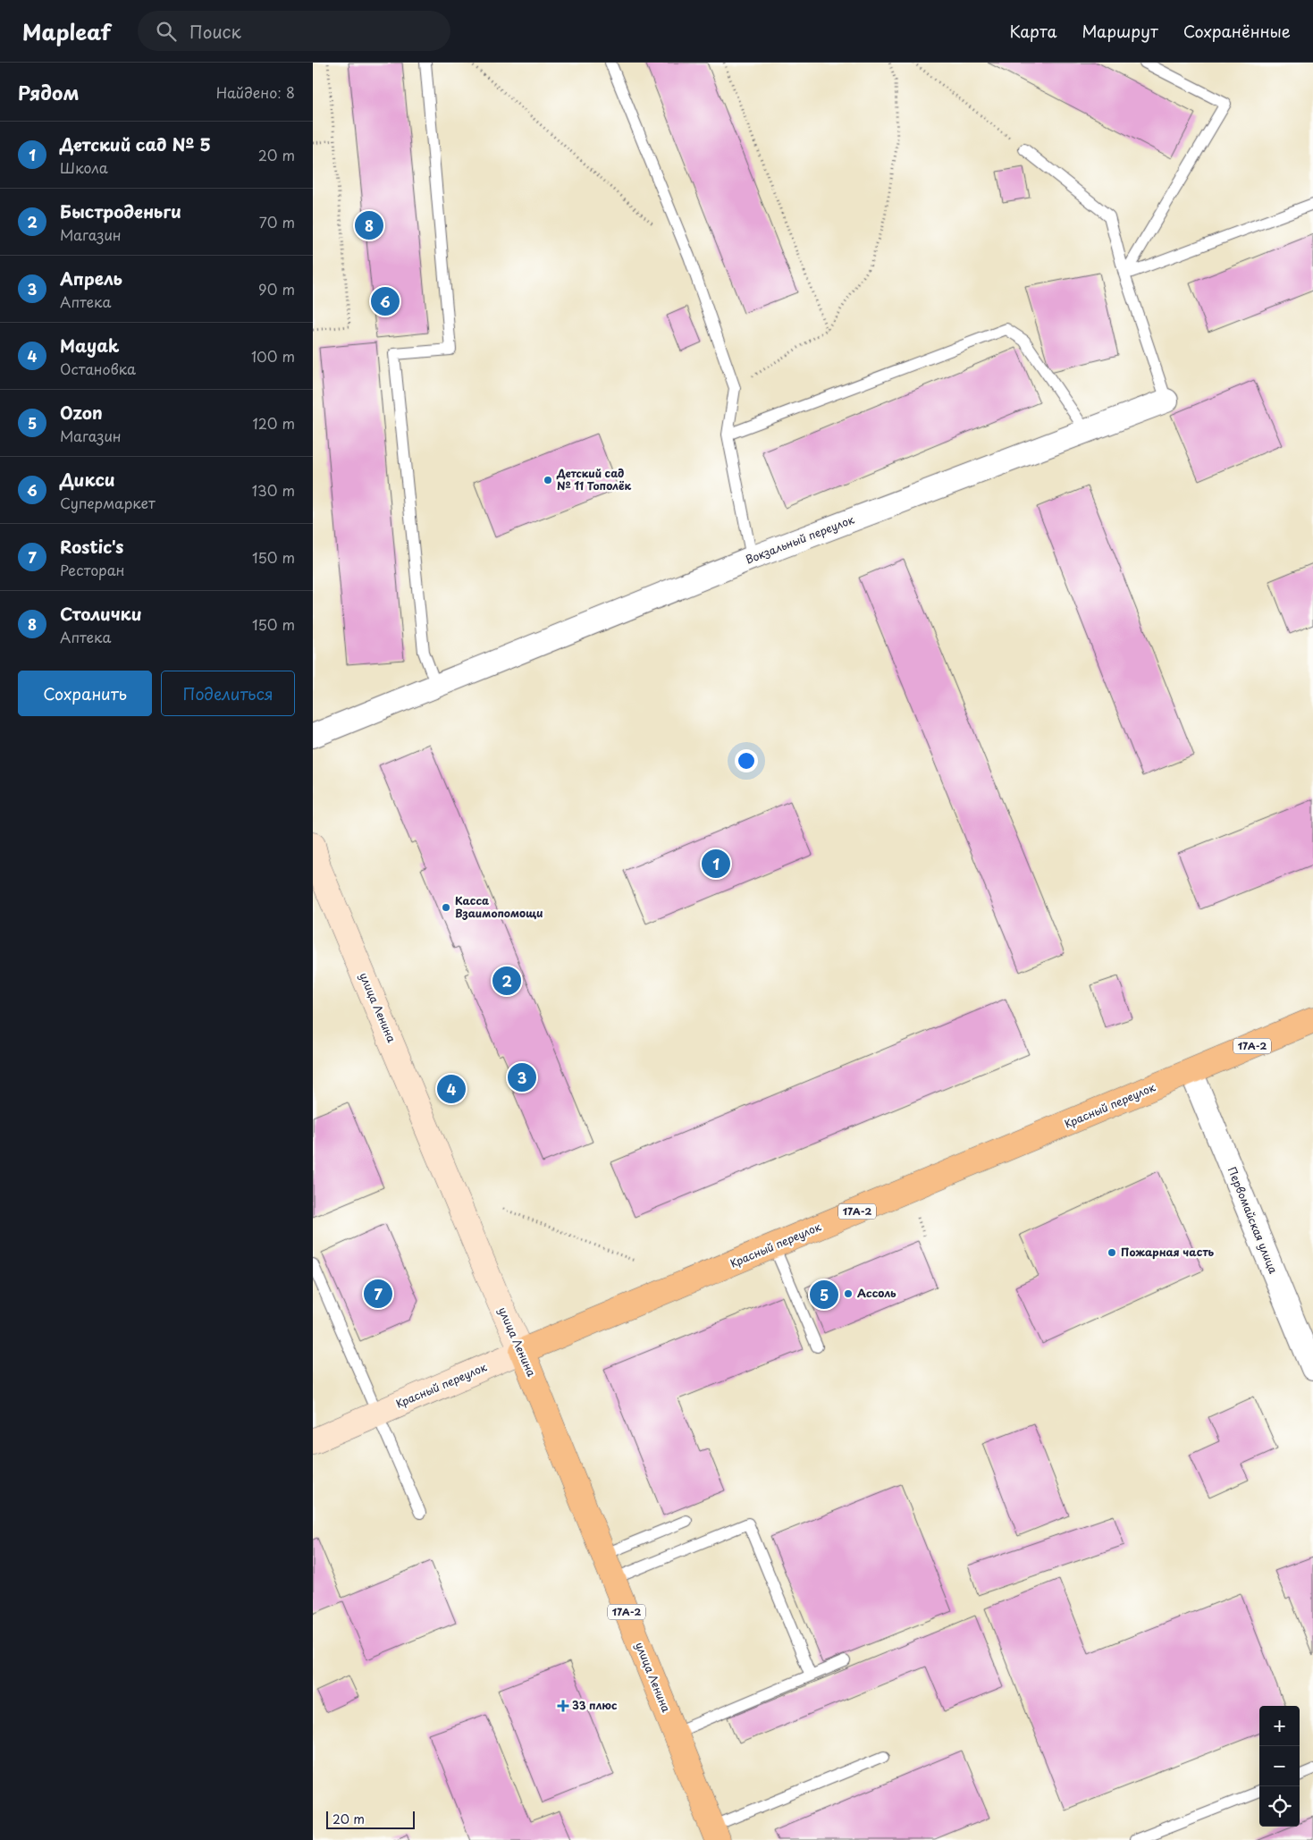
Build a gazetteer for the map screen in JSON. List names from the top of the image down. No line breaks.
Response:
{"streets":{"main road":["улица Ленина","17А-2","Красный переулок"],"street":["Вокзальный переулок","Первомайская улица"]},"crossings":[["улица Ленина","Красный переулок"],["Красный переулок","Первомайская улица"]],"places":{"other":["Детский сад № 11 Тополёк","Касса Взаимопомощи","Пожарная часть","Ассоль"],"health":["33 плюс"]},"scale_bar":"20 m","page":{"header":"Mapleaf","search":"Поиск","nav":["Карта","Маршрут","Сохранённые"],"heading":["Рядом","Найдено: 8"],"list":[{"mark":"1","name":"Детский сад № 5","note":"Школа","value":"20 m"},{"mark":"2","name":"Быстроденьги","note":"Магазин","value":"70 m"},{"mark":"3","name":"Апрель","note":"Аптека","value":"90 m"},{"mark":"4","name":"Mayak","note":"Остановка","value":"100 m"},{"mark":"5","name":"Ozon","note":"Магазин","value":"120 m"},{"mark":"6","name":"Дикси","note":"Супермаркет","value":"130 m"},{"mark":"7","name":"Rostic's","note":"Ресторан","value":"150 m"},{"mark":"8","name":"Столички","note":"Аптека","value":"150 m"}],"pins":["8","6","1","2","3","4","7","5"],"buttons":["Сохранить","Поделиться"],"map_buttons":["+","−"],"scale":"20 m"}}
